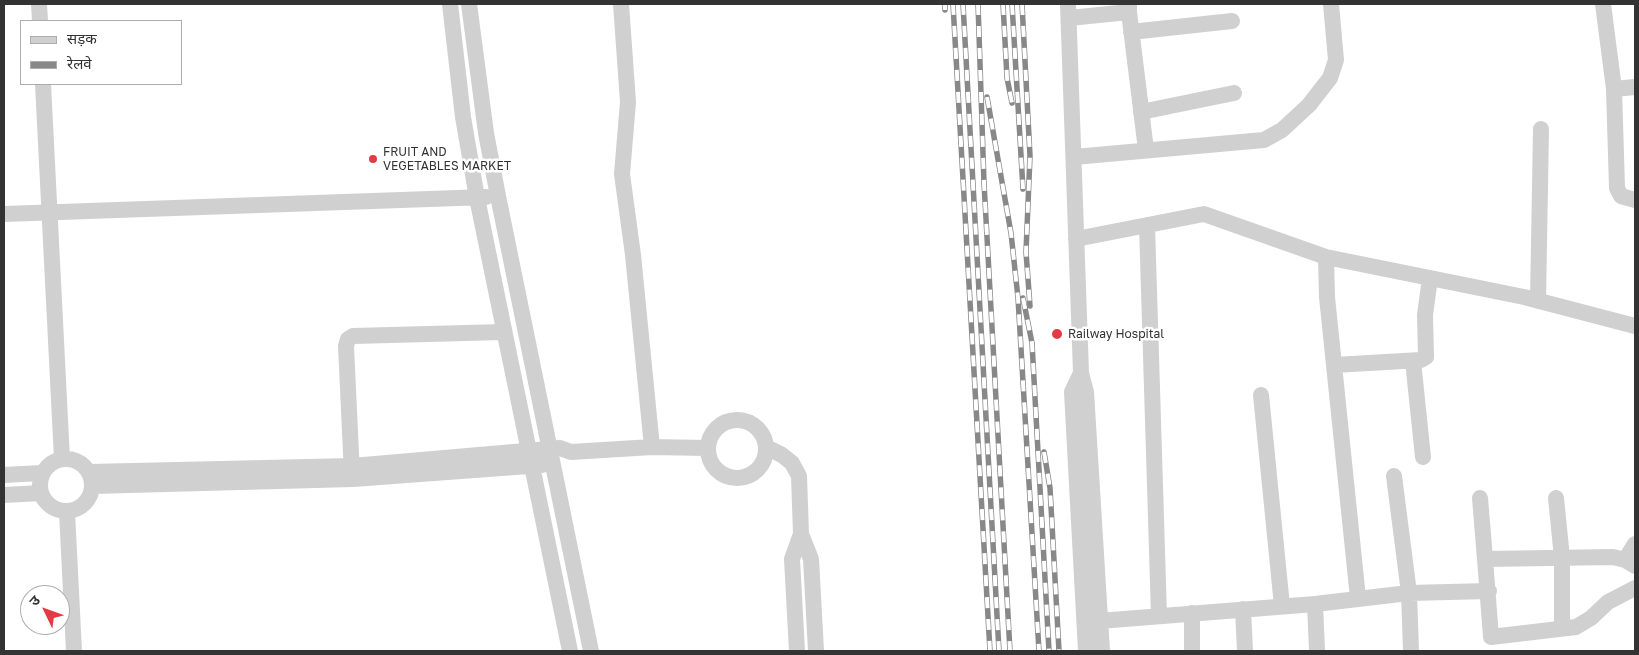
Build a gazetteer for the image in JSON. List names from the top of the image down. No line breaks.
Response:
{"places":["FRUIT AND VEGETABLES MARKET","Railway Hospital"],"legend":["सड़क","रेलवे"],"north":"top left"}
